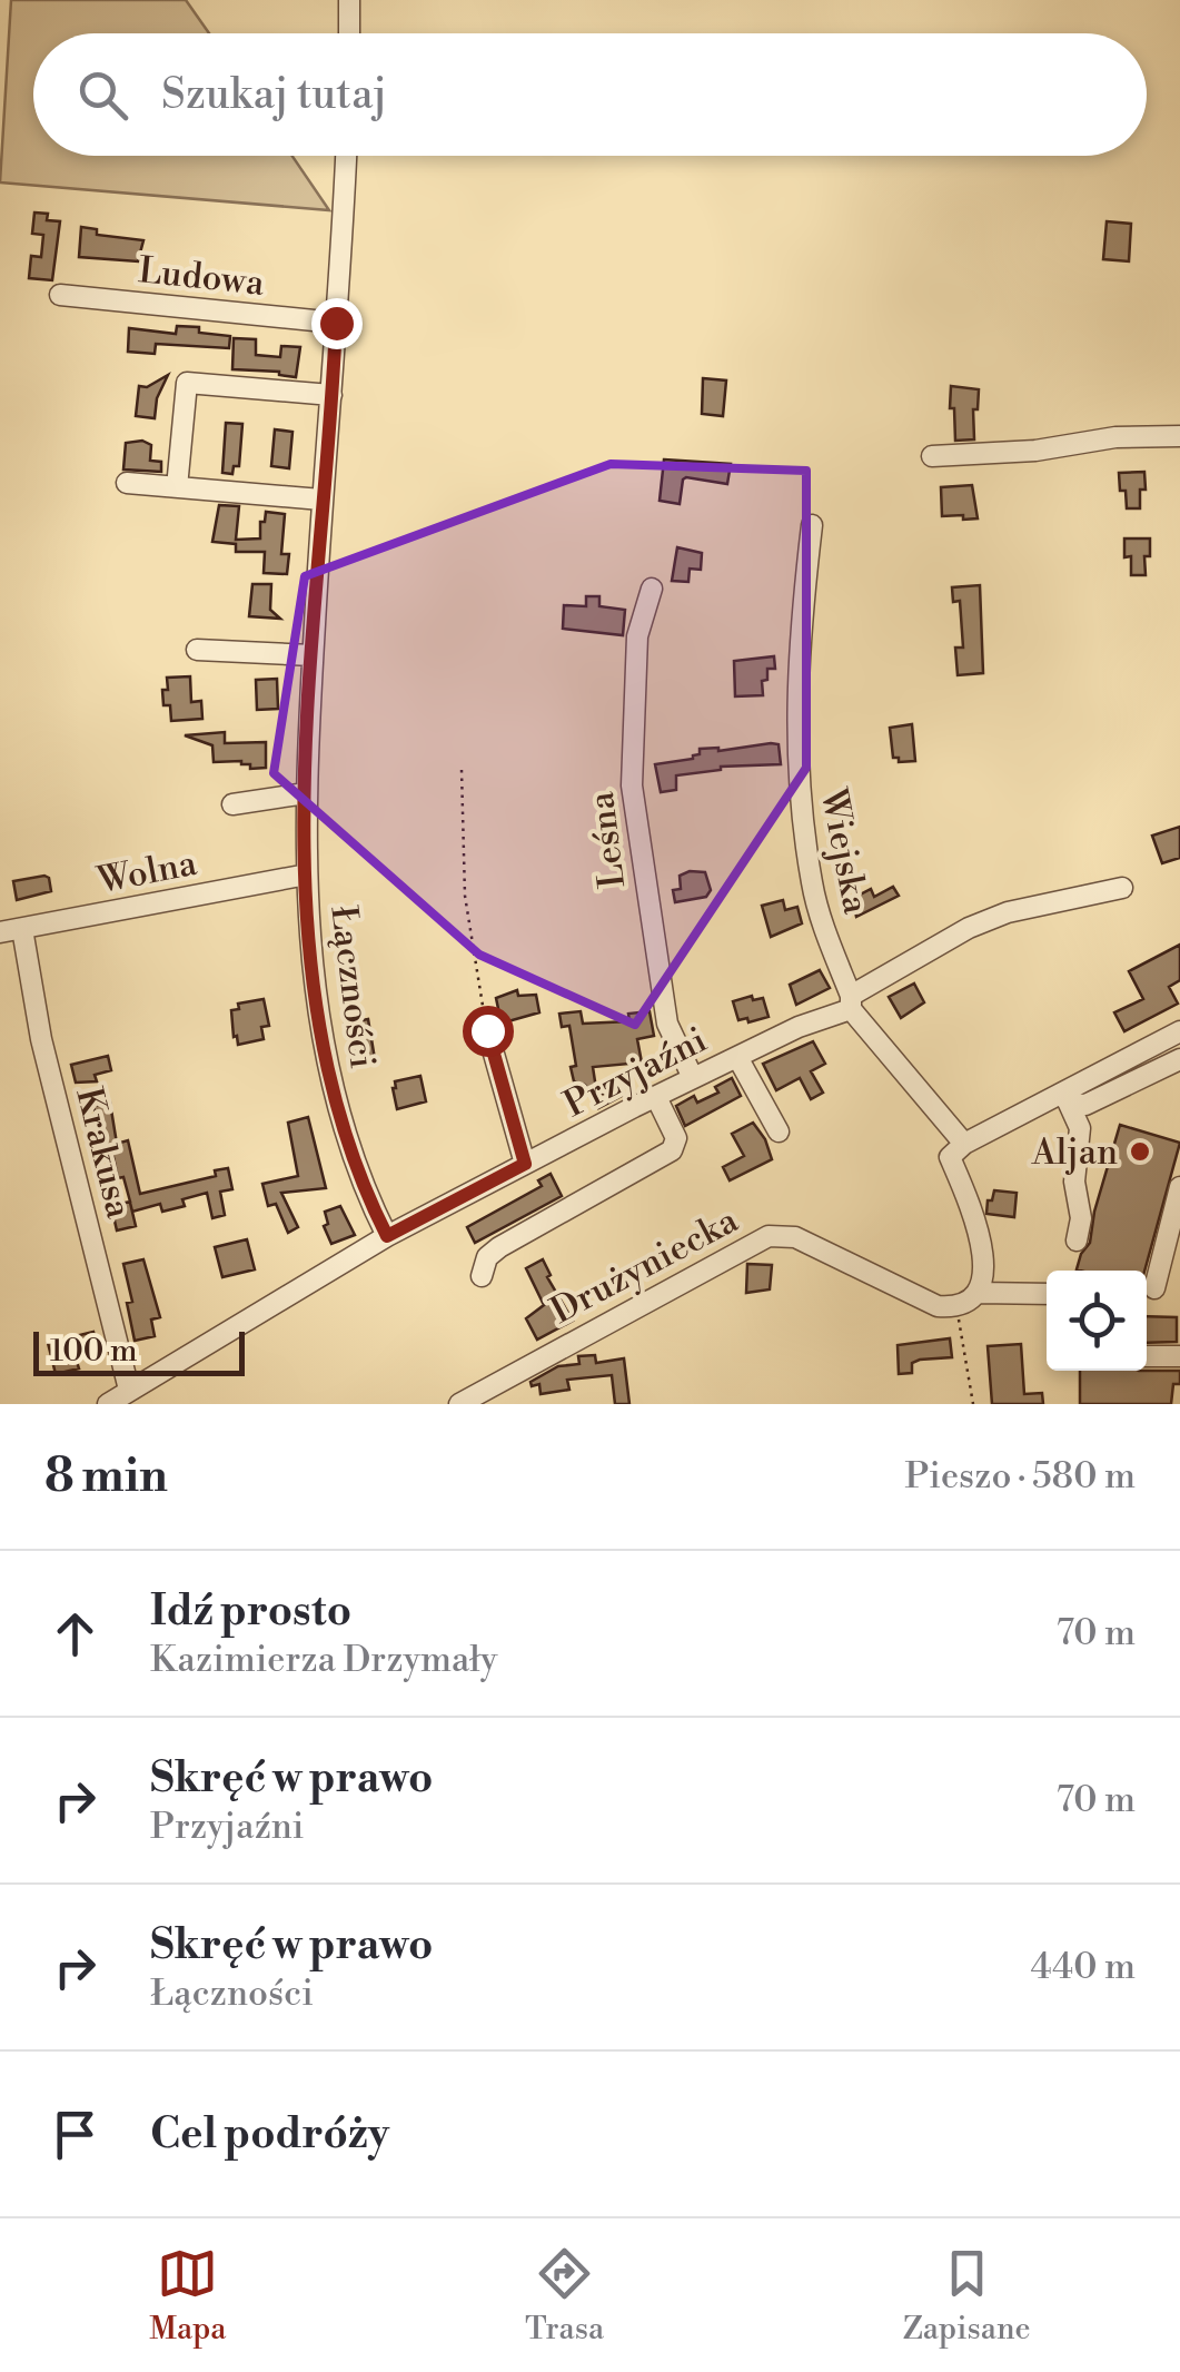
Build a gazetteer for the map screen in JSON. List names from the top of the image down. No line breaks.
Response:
{"streets":{"street":["Ludowa","Leśna","Wiejska","Wolna","Łączności","Przyjaźni","Krakusa","Drużyniecka"]},"crossings":[["Ludowa","Łączności"],["Leśna","Przyjaźni"],["Wiejska","Przyjaźni"],["Wolna","Łączności"],["Wolna","Krakusa"],["Łączności","Przyjaźni"],["Przyjaźni","Krakusa"]],"places":["Aljan"],"scale_bar":"100 m","page":{"search":"Szukaj tutaj","scale":"100 m","heading":["8 min","Pieszo · 580 m"],"list":[["Idź prosto","Kazimierza Drzymały","70 m"],["Skręć w prawo","Przyjaźni","70 m"],["Skręć w prawo","Łączności","440 m"],"Cel podróży"],"nav":["Mapa","Trasa","Zapisane"]}}
